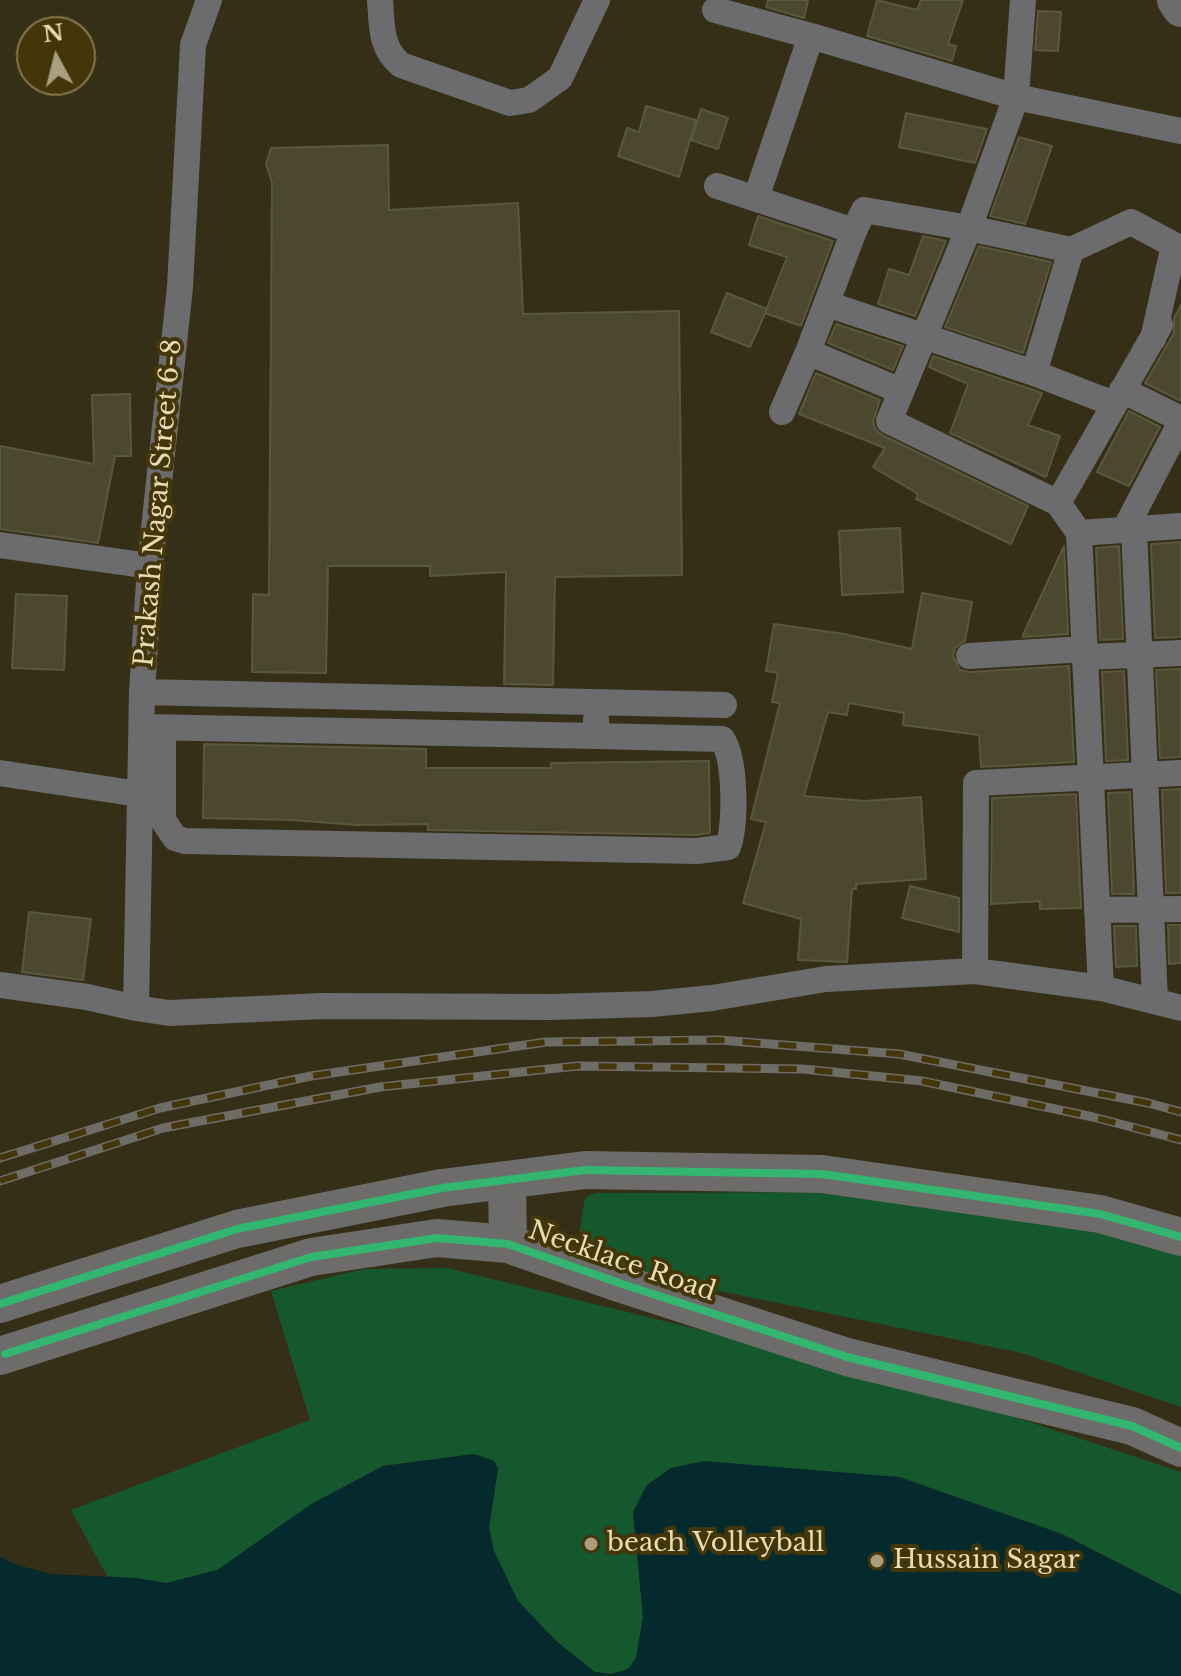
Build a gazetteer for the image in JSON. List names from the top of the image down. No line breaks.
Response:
{"streets":{"main road":["Necklace Road"],"street":["Prakash Nagar Street 6-8"]},"places":["beach Volleyball","Hussain Sagar"],"north":"top"}
